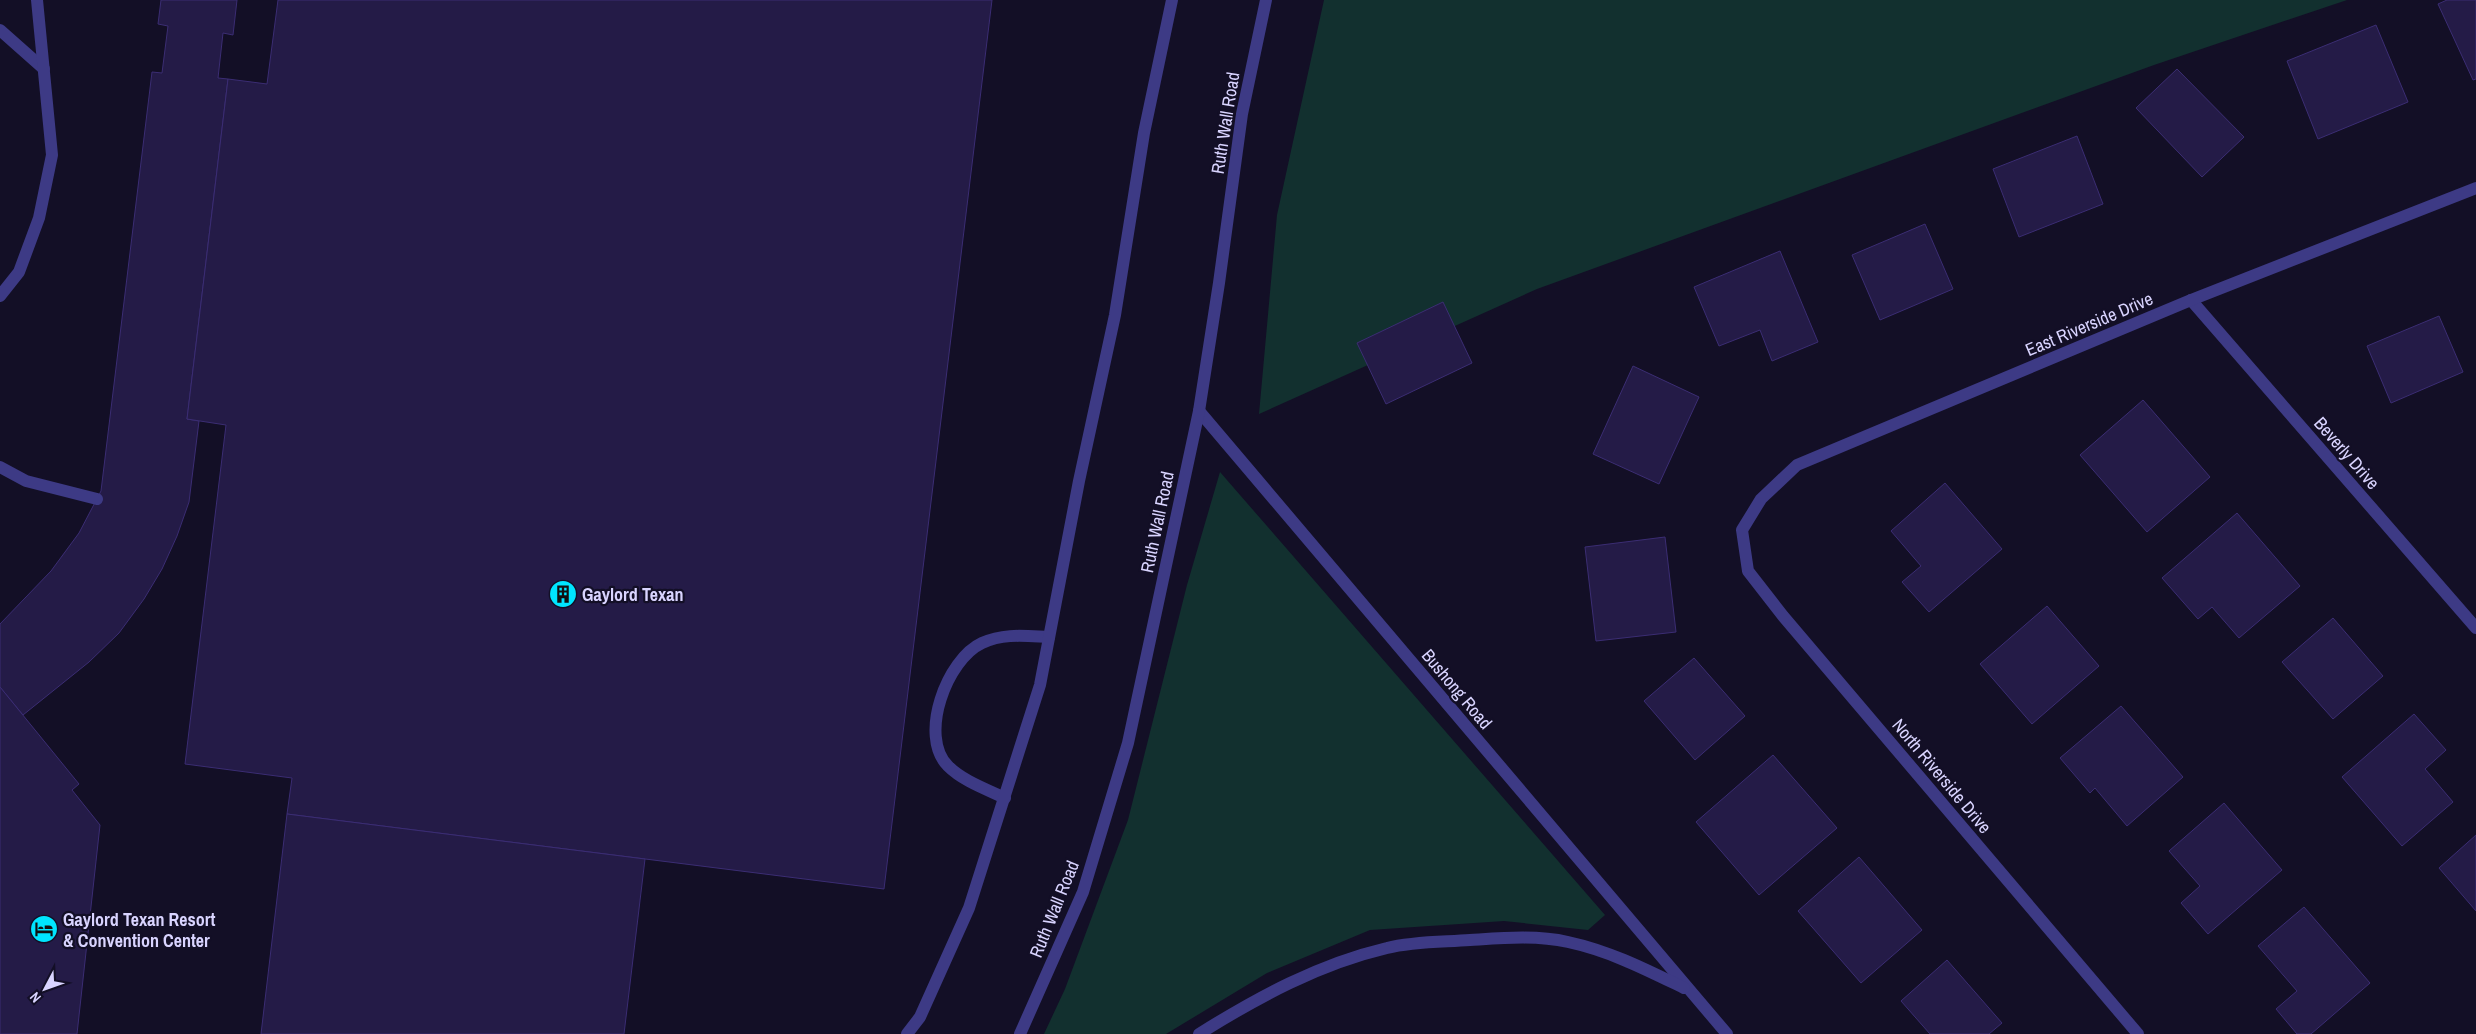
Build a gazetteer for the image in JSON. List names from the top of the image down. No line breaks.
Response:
{"streets":{"street":["Ruth Wall Road","East Riverside Drive","Beverly Drive","Bushong Road","North Riverside Drive"]},"crossings":[["Ruth Wall Road","Bushong Road"],["East Riverside Drive","Beverly Drive"],["East Riverside Drive","North Riverside Drive"]],"places":{"building":["Gaylord Texan"],"hotel":["Gaylord Texan Resort & Convention Center"]},"north":"bottom left"}
